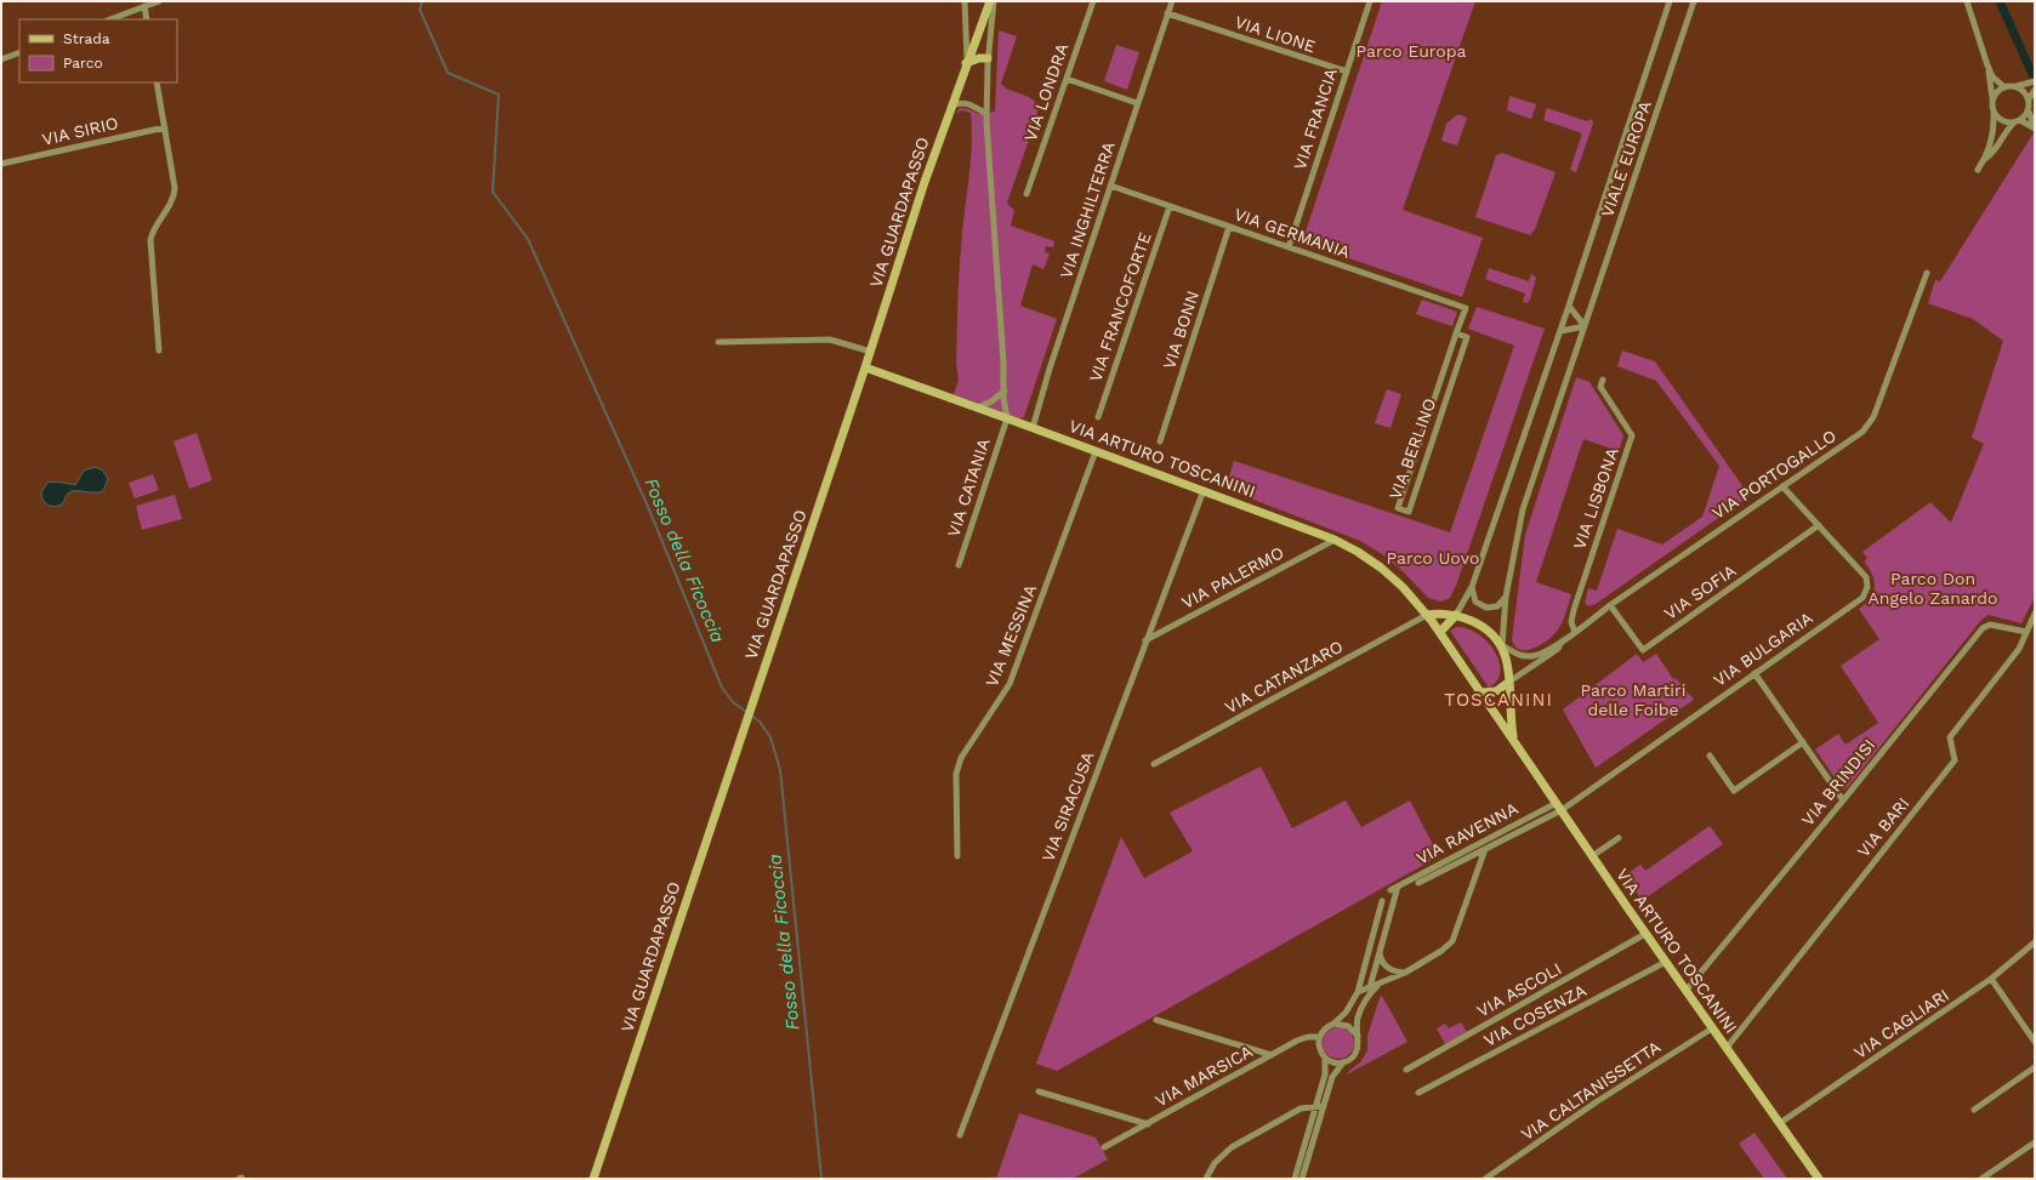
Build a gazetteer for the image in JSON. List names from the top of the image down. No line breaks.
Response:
{"streets":{"street":["VIA LIONE","VIA LONDRA","VIA FRANCIA","VIA SIRIO","VIALE EUROPA","VIA INGHILTERRA","VIA GUARDAPASSO","VIA GERMANIA","VIA FRANCOFORTE","VIA BONN","VIA BERLINO","VIA ARTURO TOSCANINI","VIA PORTOGALLO","VIA CATANIA","VIA LISBONA","VIA PALERMO","VIA SOFIA","VIA MESSINA","VIA BULGARIA","VIA CATANZARO","VIA BRINDISI","VIA SIRACUSA","VIA BARI","VIA RAVENNA","VIA ASCOLI","VIA COSENZA","VIA CAGLIARI","VIA MARSICA","VIA CALTANISSETTA"]},"crossings":[["VIA LIONE","VIA FRANCIA"],["VIA LIONE","VIA INGHILTERRA"],["VIA FRANCIA","VIA GERMANIA"],["VIALE EUROPA","VIA PORTOGALLO"],["VIA INGHILTERRA","VIA GERMANIA"],["VIA INGHILTERRA","VIA ARTURO TOSCANINI"],["VIA GUARDAPASSO","VIA ARTURO TOSCANINI"],["VIA GERMANIA","VIA FRANCOFORTE"],["VIA GERMANIA","VIA BONN"],["VIA GERMANIA","VIA BERLINO"],["VIA ARTURO TOSCANINI","VIA CATANIA"],["VIA ARTURO TOSCANINI","VIA PALERMO"],["VIA ARTURO TOSCANINI","VIA MESSINA"],["VIA ARTURO TOSCANINI","VIA BULGARIA"],["VIA ARTURO TOSCANINI","VIA CATANZARO"],["VIA ARTURO TOSCANINI","VIA BRINDISI"],["VIA ARTURO TOSCANINI","VIA SIRACUSA"],["VIA ARTURO TOSCANINI","VIA BARI"],["VIA ARTURO TOSCANINI","VIA RAVENNA"],["VIA ARTURO TOSCANINI","VIA ASCOLI"],["VIA ARTURO TOSCANINI","VIA COSENZA"],["VIA ARTURO TOSCANINI","VIA CAGLIARI"],["VIA ARTURO TOSCANINI","VIA CALTANISSETTA"],["VIA PORTOGALLO","VIA LISBONA"],["VIA PORTOGALLO","VIA SOFIA"],["VIA PORTOGALLO","VIA BULGARIA"],["VIA PALERMO","VIA SIRACUSA"],["VIA SOFIA","VIA BULGARIA"],["VIA BULGARIA","VIA RAVENNA"],["VIA BRINDISI","VIA BARI"]],"districts":["TOSCANINI"],"water":["Fosso della Ficoccia"],"parks":["Parco Europa","Parco Uovo","Parco Don Angelo Zanardo","Parco Martiri delle Foibe"],"legend":["Strada","Parco"]}
